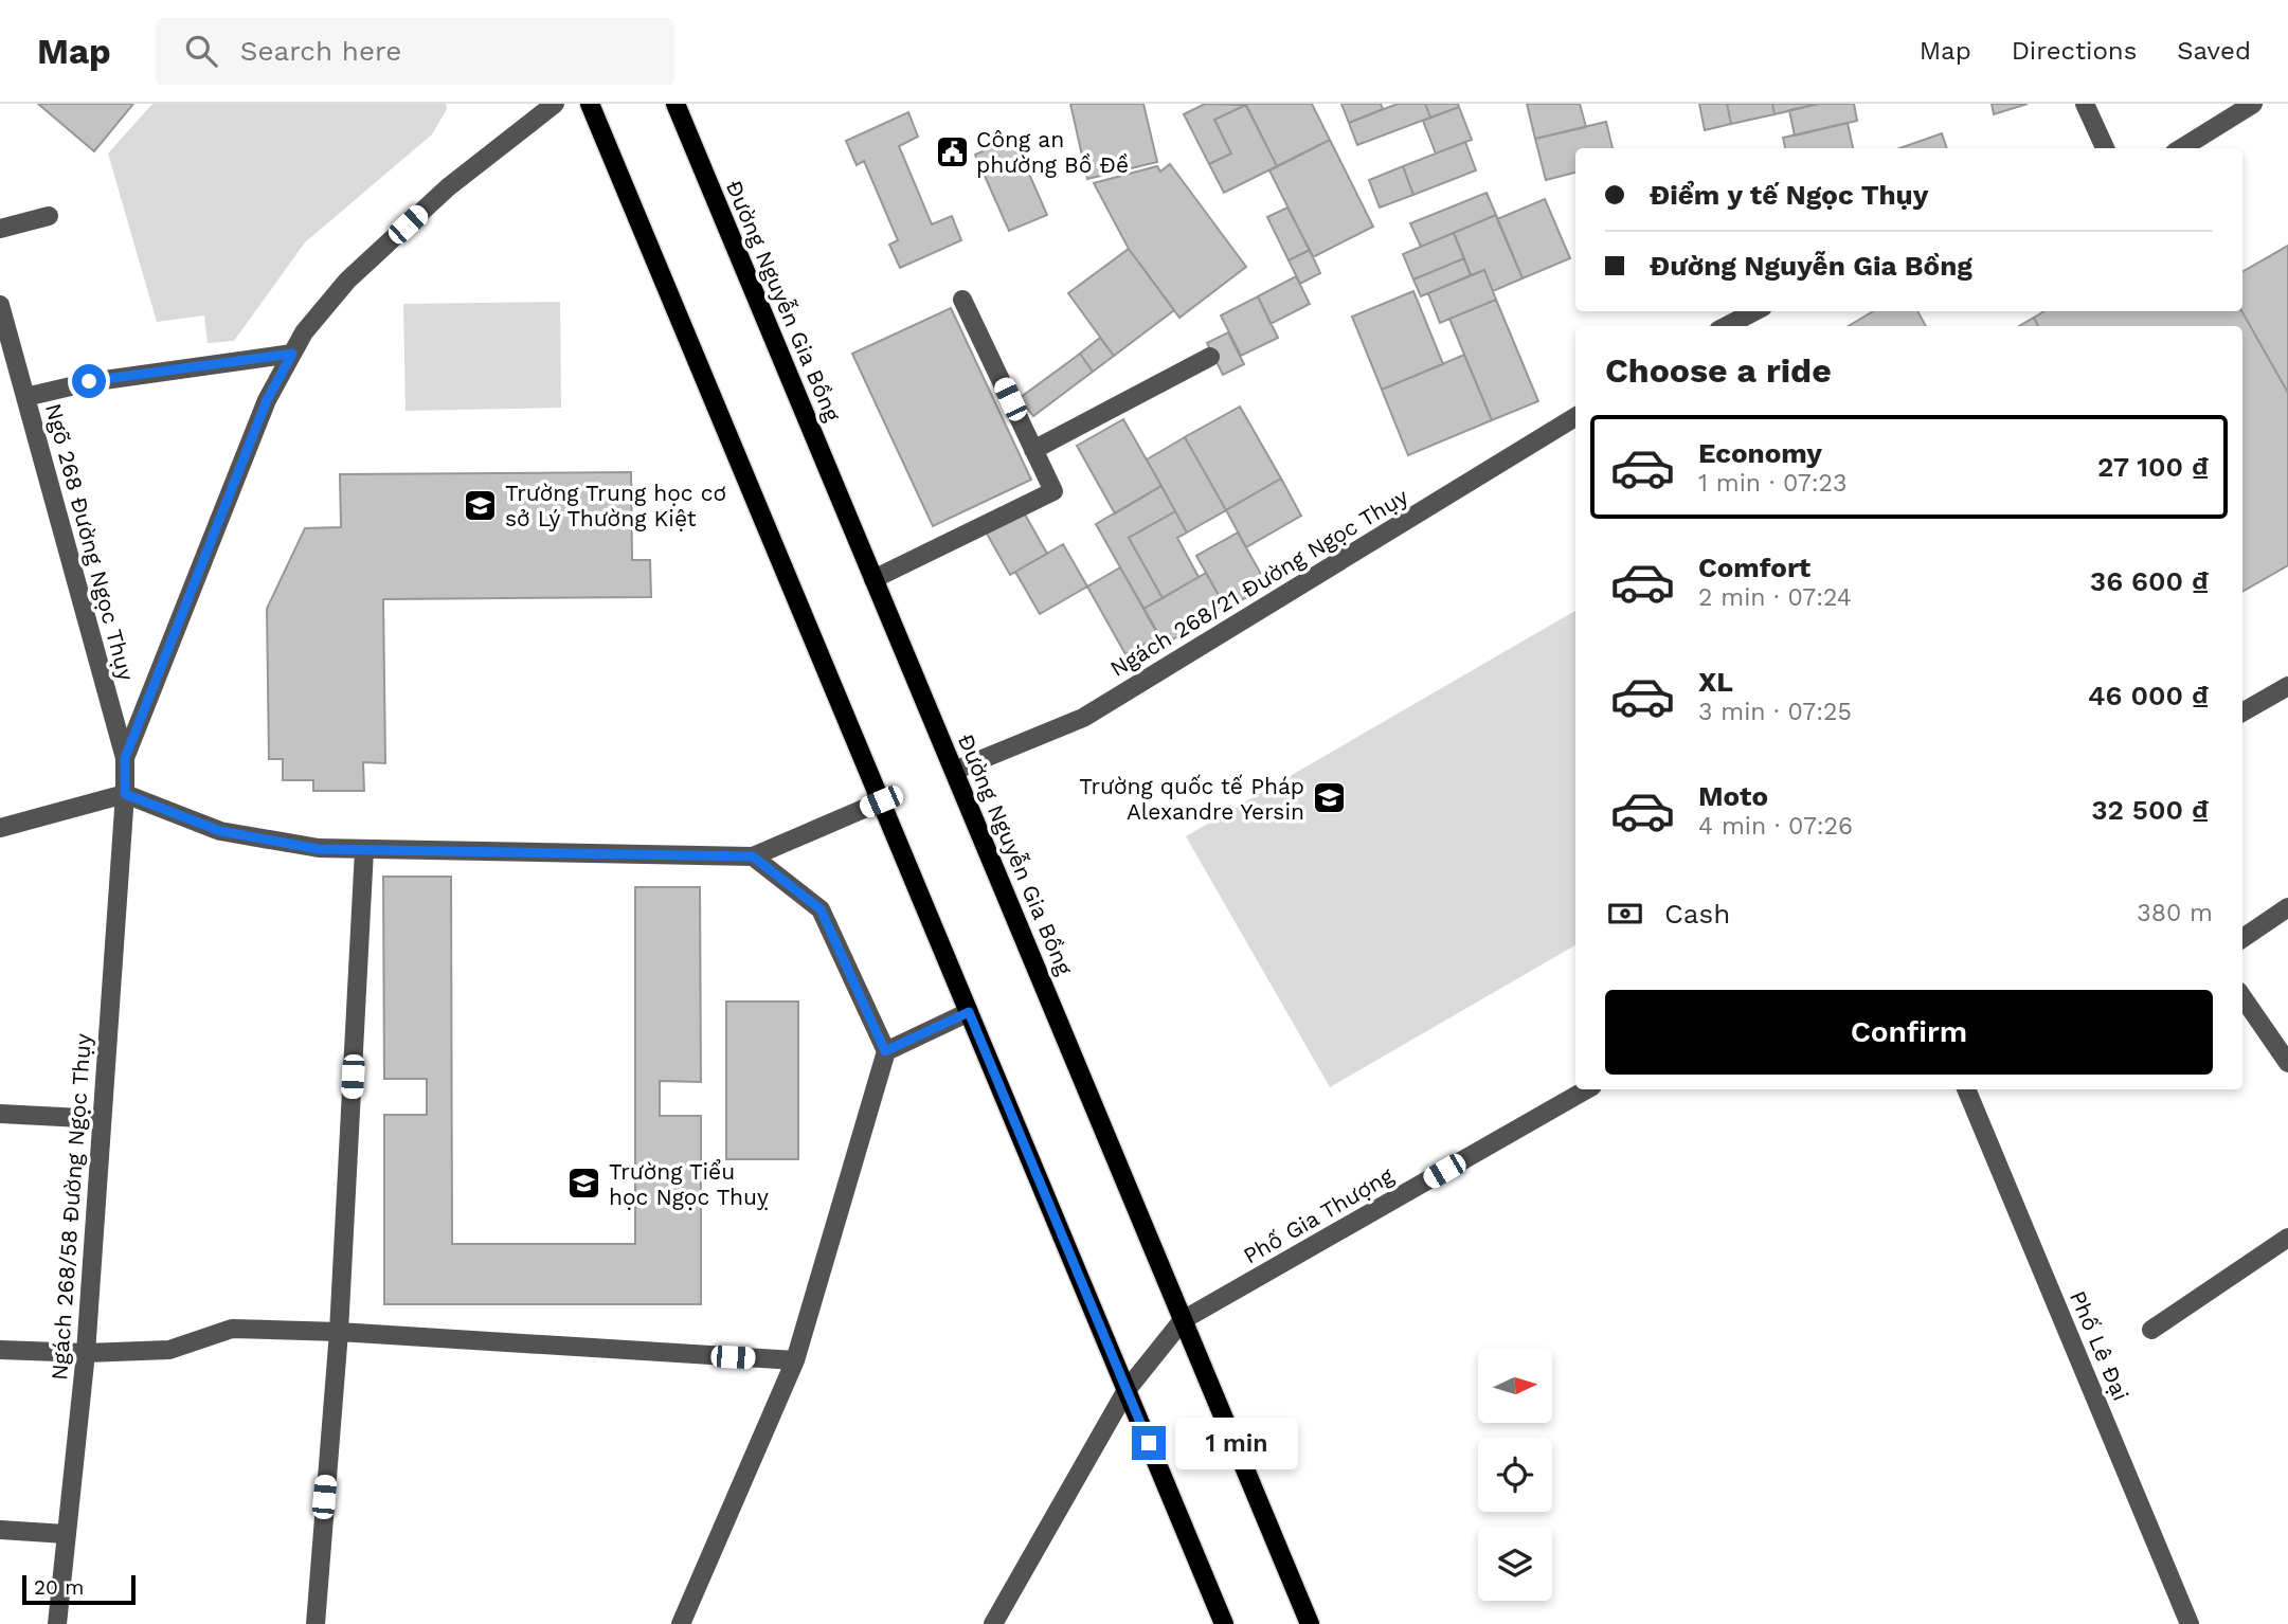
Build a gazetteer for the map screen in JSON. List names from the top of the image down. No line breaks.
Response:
{"streets":{"main road":["Đường Nguyễn Gia Bồng"],"street":["Ngõ 268 Đường Ngọc Thụy","Ngách 268/21 Đường Ngọc Thụy","Ngách 268/58 Đường Ngọc Thụy","Phố Gia Thượng","Phố Lê Đại"]},"crossings":[["Đường Nguyễn Gia Bồng","Ngách 268/21 Đường Ngọc Thụy"],["Đường Nguyễn Gia Bồng","Phố Gia Thượng"],["Ngõ 268 Đường Ngọc Thụy","Ngách 268/58 Đường Ngọc Thụy"]],"places":{"public building":["Công an phường Bồ Đề"],"school or university":["Trường Trung học cơ sở Lý Thường Kiệt","Trường quốc tế Pháp Alexandre Yersin","Trường Tiểu học Ngọc Thuỵ"]},"scale_bar":"20 m","north":"right","page":{"header":"Map","search":"Search here","nav":["Map","Directions","Saved"],"banner":["Điểm y tế Ngọc Thụy","Đường Nguyễn Gia Bồng"],"heading":"Choose a ride","list":[{"name":"Economy","note":"1 min · 07:23","value":"27 100 ₫"},{"name":"Comfort","note":"2 min · 07:24","value":"36 600 ₫"},{"name":"XL","note":"3 min · 07:25","value":"46 000 ₫"},{"name":"Moto","note":"4 min · 07:26","value":"32 500 ₫"}],"pay":["Cash","380 m"],"buttons":"Confirm","bubble":"1 min","scale":"20 m"}}
